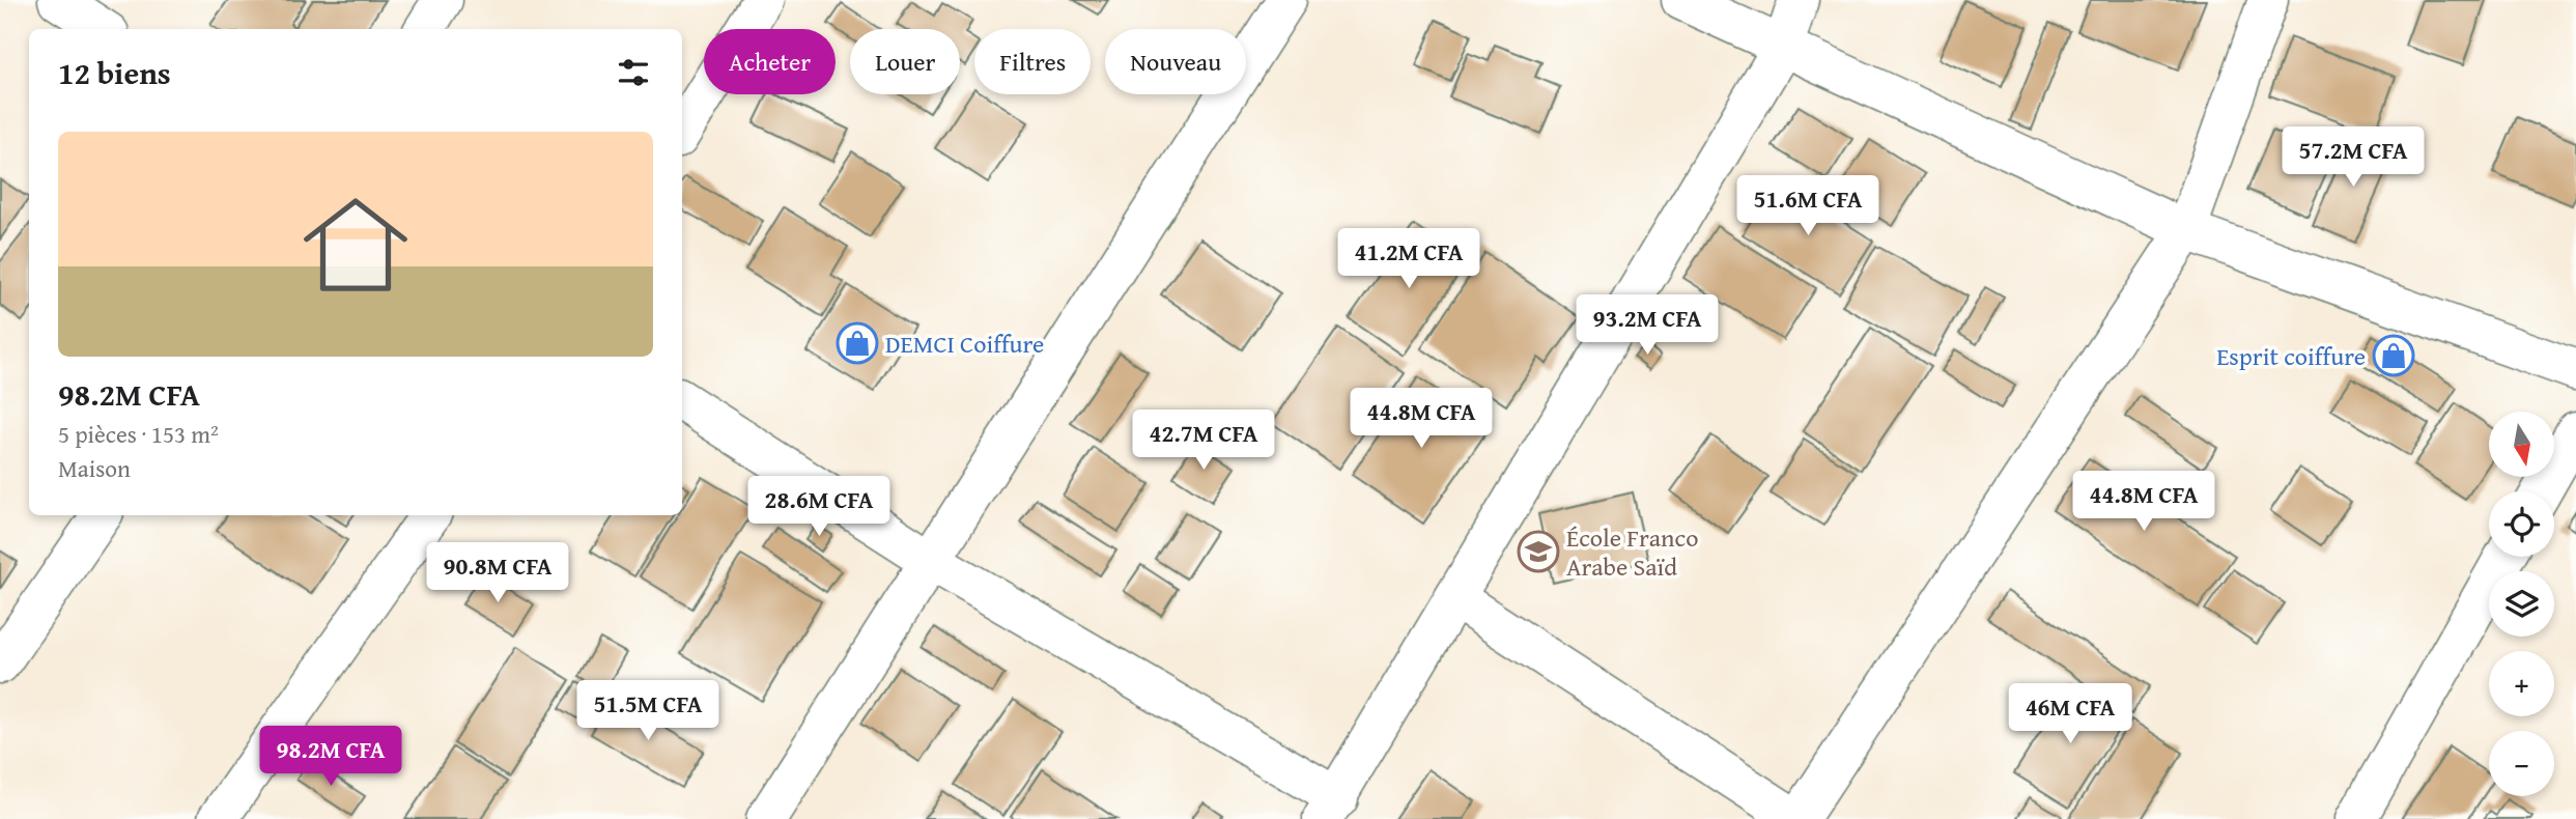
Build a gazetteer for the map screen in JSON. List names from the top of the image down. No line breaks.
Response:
{"places":{"shop":["DEMCI Coiffure","Esprit coiffure"],"school or university":["École Franco Arabe Saïd"]},"north":"bottom","page":{"chip":["Acheter","Louer","Filtres","Nouveau"],"heading":"12 biens","list":[{"name":"98.2M CFA","note":"5 pièces · 153 m² · Maison"}],"price":["57.2M CFA","51.6M CFA","41.2M CFA","93.2M CFA","44.8M CFA","42.7M CFA","44.8M CFA","28.6M CFA","90.8M CFA","51.5M CFA","46M CFA","98.2M CFA"],"map_buttons":["+","−"]}}
